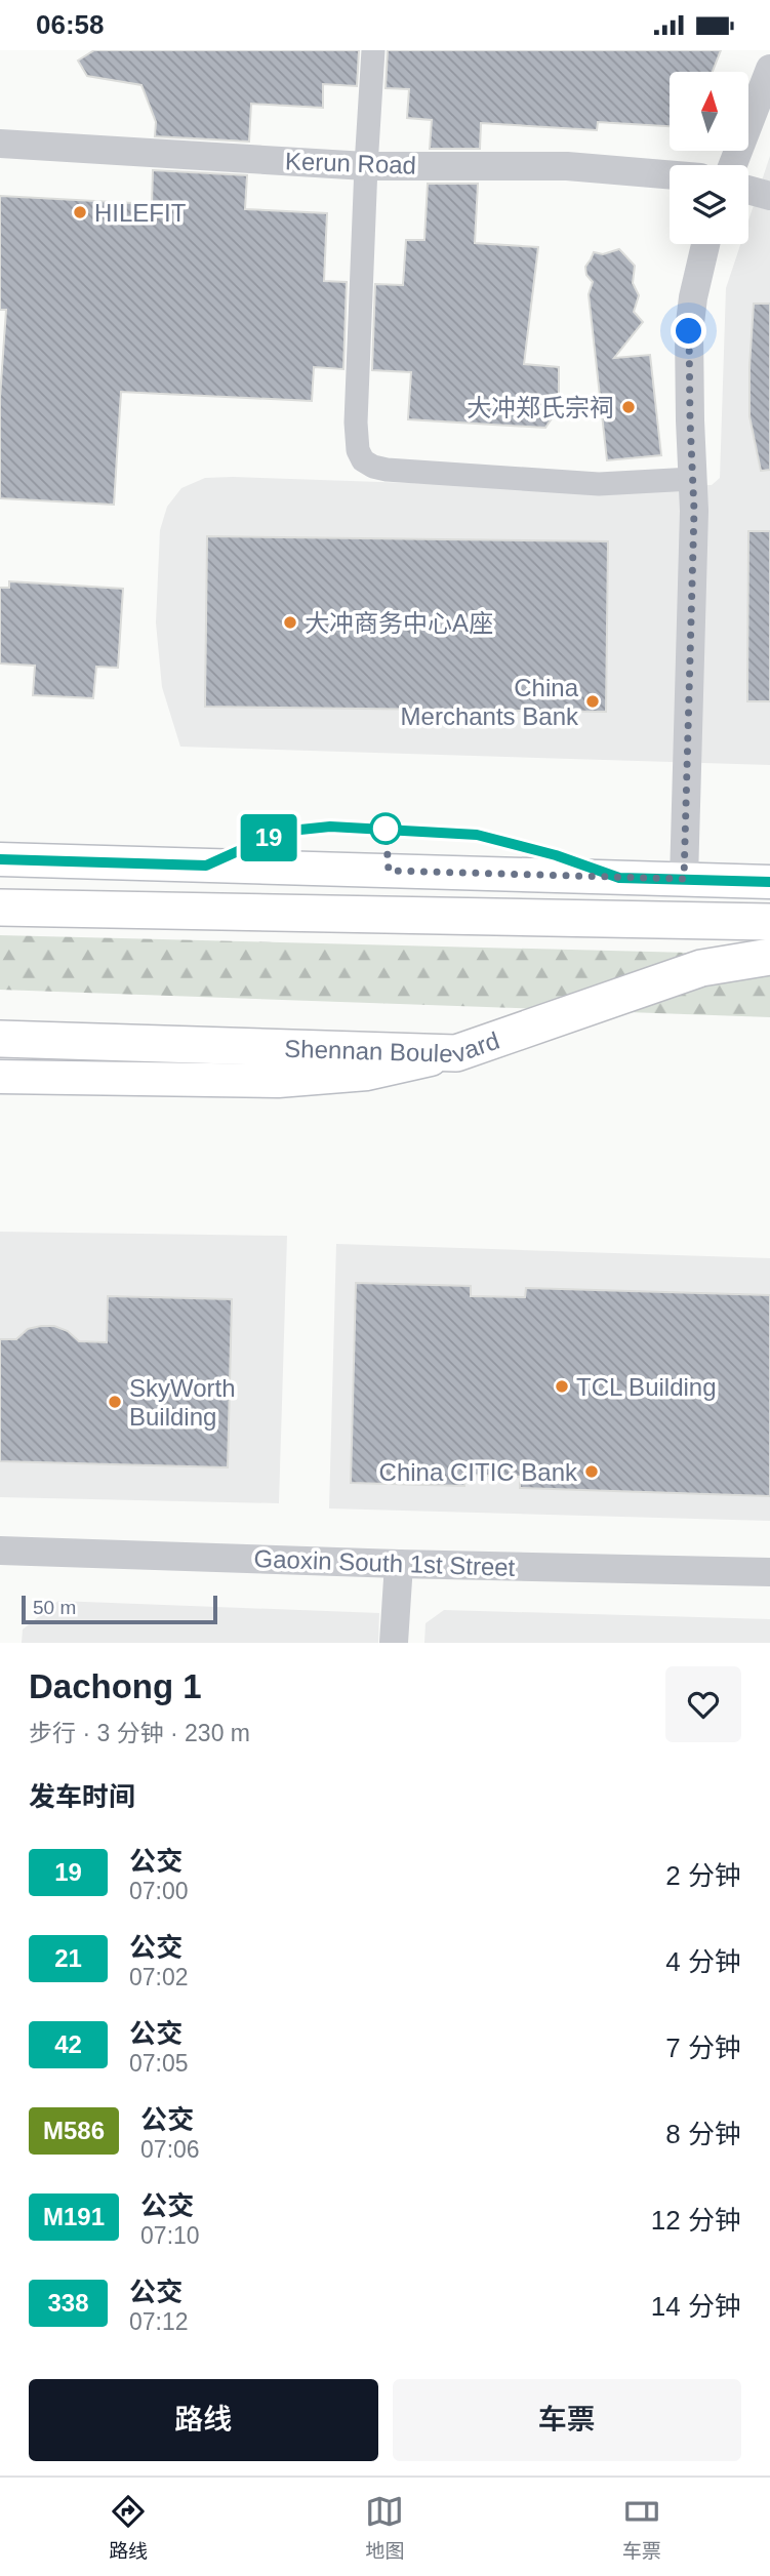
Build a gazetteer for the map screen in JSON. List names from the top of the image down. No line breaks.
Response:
{"streets":{"main road":["Shennan Boulevard"],"street":["Kerun Road","Gaoxin South 1st Street"]},"places":["HILEFIT","大冲郑氏宗祠","大冲商务中心A座","China Merchants Bank","TCL Building","SkyWorth Building","China CITIC Bank"],"lines":["bus line 19"],"scale_bar":"50 m","north":"top","page":{"status":"06:58","on_map":"19","scale":"50 m","heading":[["Dachong 1","步行 · 3 分钟 · 230 m"],"发车时间"],"list":[{"mark":"19","name":"公交","note":"07:00","value":"2 分钟"},{"mark":"21","name":"公交","note":"07:02","value":"4 分钟"},{"mark":"42","name":"公交","note":"07:05","value":"7 分钟"},{"mark":"M586","name":"公交","note":"07:06","value":"8 分钟"},{"mark":"M191","name":"公交","note":"07:10","value":"12 分钟"},{"mark":"338","name":"公交","note":"07:12","value":"14 分钟"}],"buttons":["路线","车票"],"tabs":["路线","地图","车票"]}}
